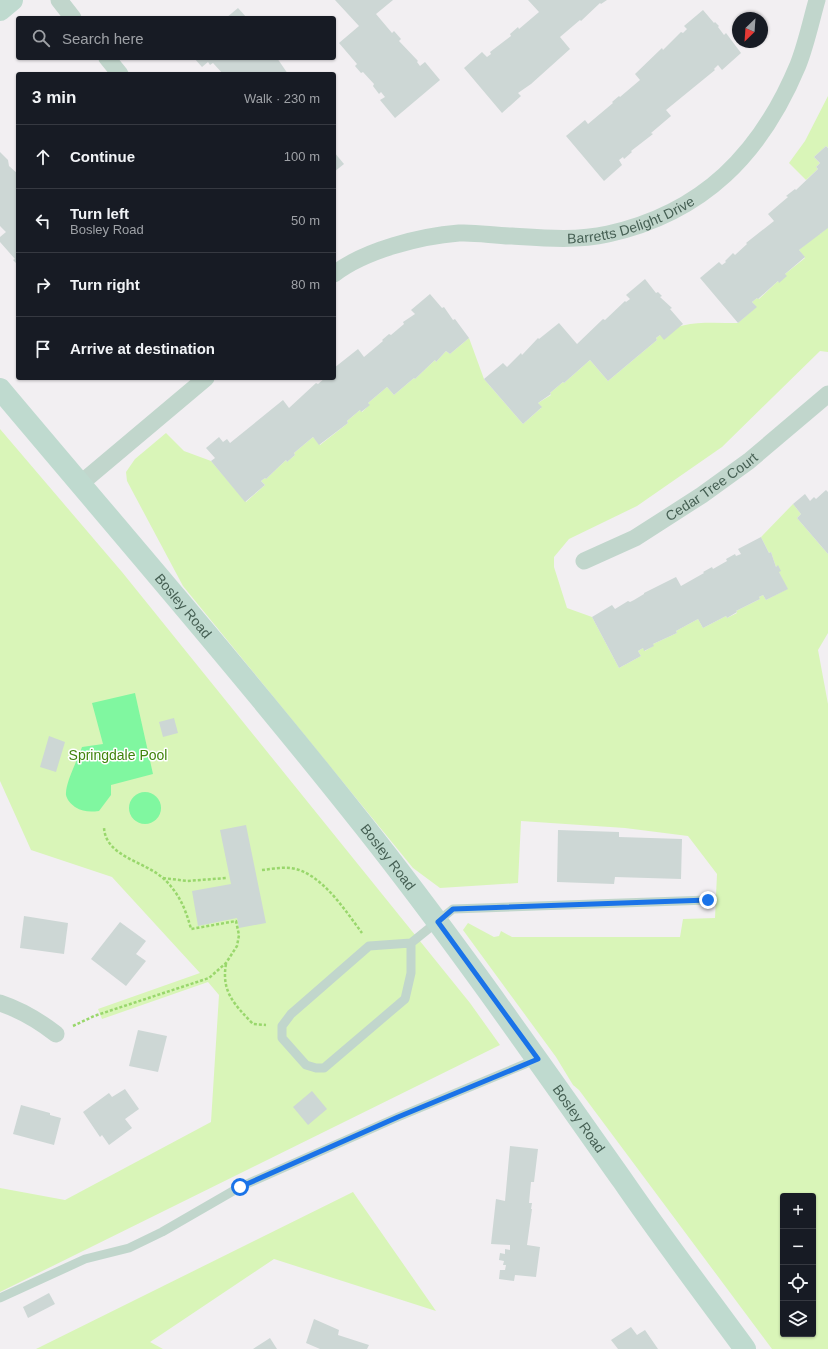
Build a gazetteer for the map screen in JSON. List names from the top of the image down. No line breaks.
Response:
{"streets":{"street":["Barretts Delight Drive","Cedar Tree Court","Bosley Road"]},"parks":["Springdale Pool"],"north":"bottom left","page":{"search":"Search here","heading":["3 min","Walk · 230 m"],"list":[["Continue","100 m"],["Turn left","Bosley Road","50 m"],["Turn right","80 m"],"Arrive at destination"],"map_buttons":["+","−"]}}
